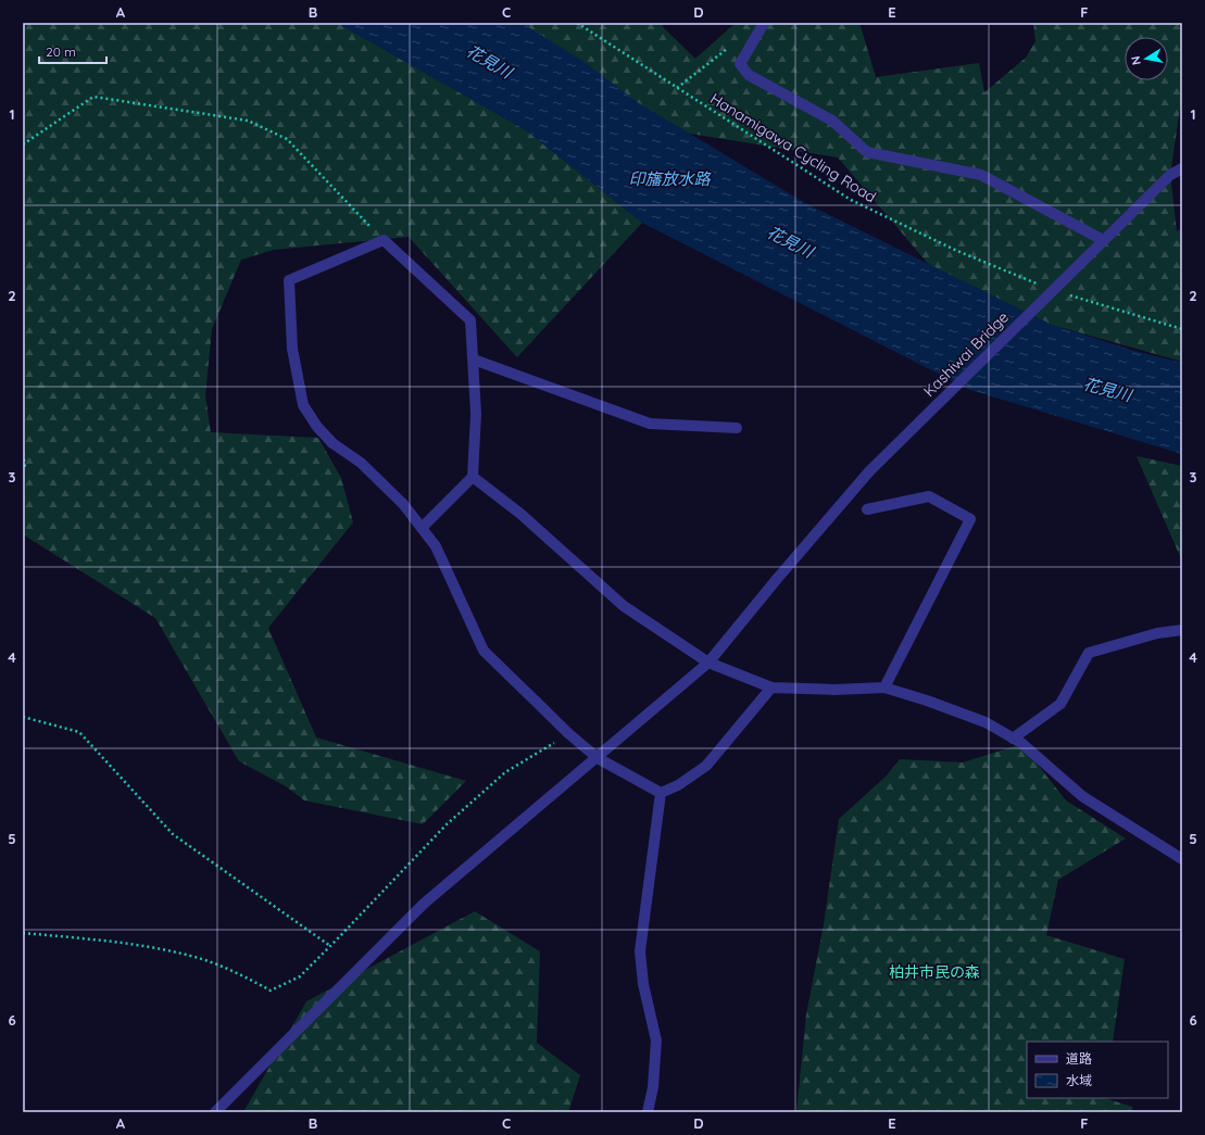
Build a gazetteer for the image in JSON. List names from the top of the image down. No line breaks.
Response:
{"streets":{"street":["Kashiwai Bridge"],"path":["Hanamigawa Cycling Road"]},"water":["花見川","印旛放水路"],"parks":["柏井市民の森"],"legend":["道路","水域"],"scale_bar":"20 m","north":"left","grid":{"columns":["A","B","C","D","E","F"],"rows":["1","2","3","4","5","6"]}}
